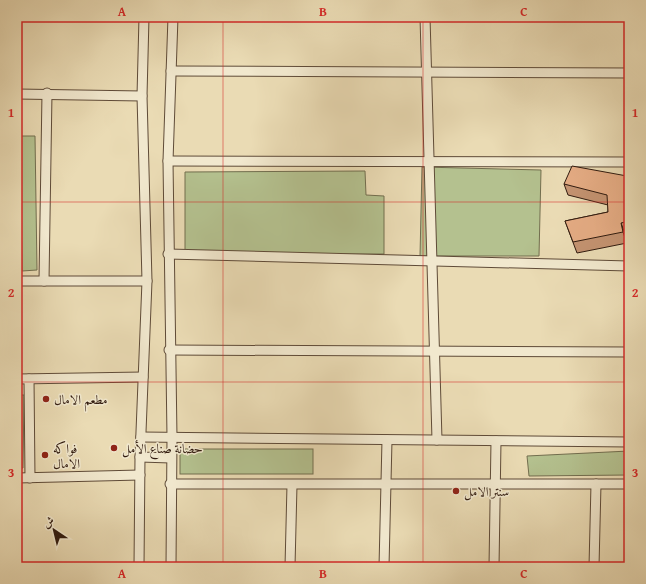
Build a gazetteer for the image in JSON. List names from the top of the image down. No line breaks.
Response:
{"places":["مطعم الامال","حضانة صناع الأمل","فواكه الامال","سنتر الامل"],"north":"top left","grid":{"columns":["A","B","C"],"rows":["1","2","3"]}}
